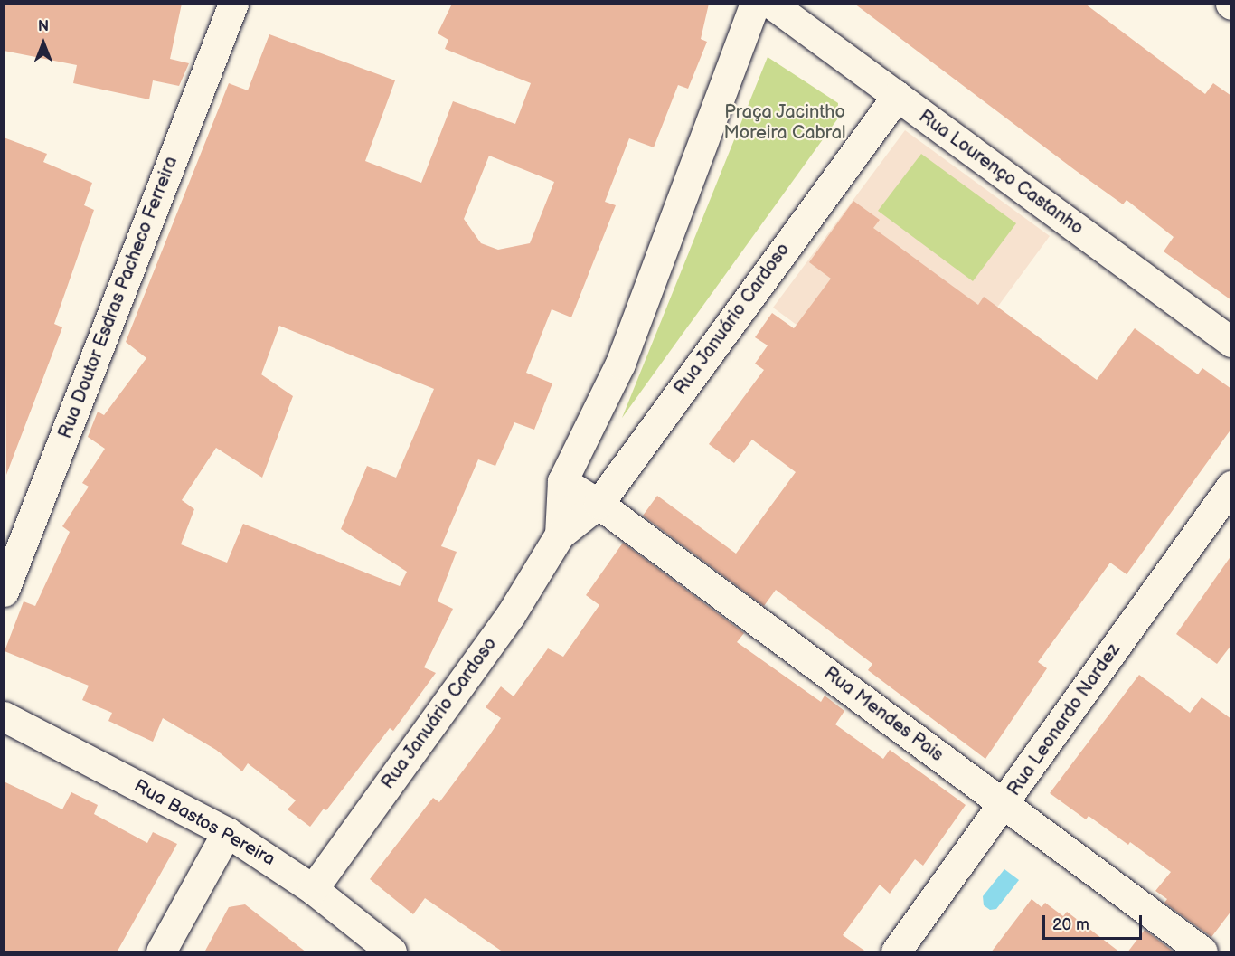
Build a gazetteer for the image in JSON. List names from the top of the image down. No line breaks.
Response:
{"streets":{"street":["Rua Lourenço Castanho","Rua Doutor Esdras Pacheco Ferreira","Rua Januário Cardoso","Rua Mendes Pais","Rua Leonardo Nardez","Rua Bastos Pereira"]},"crossings":[["Rua Lourenço Castanho","Rua Januário Cardoso"],["Rua Januário Cardoso","Rua Mendes Pais"],["Rua Januário Cardoso","Rua Bastos Pereira"],["Rua Mendes Pais","Rua Leonardo Nardez"]],"parks":["Praça Jacintho Moreira Cabral"],"scale_bar":"20 m","north":"top"}
